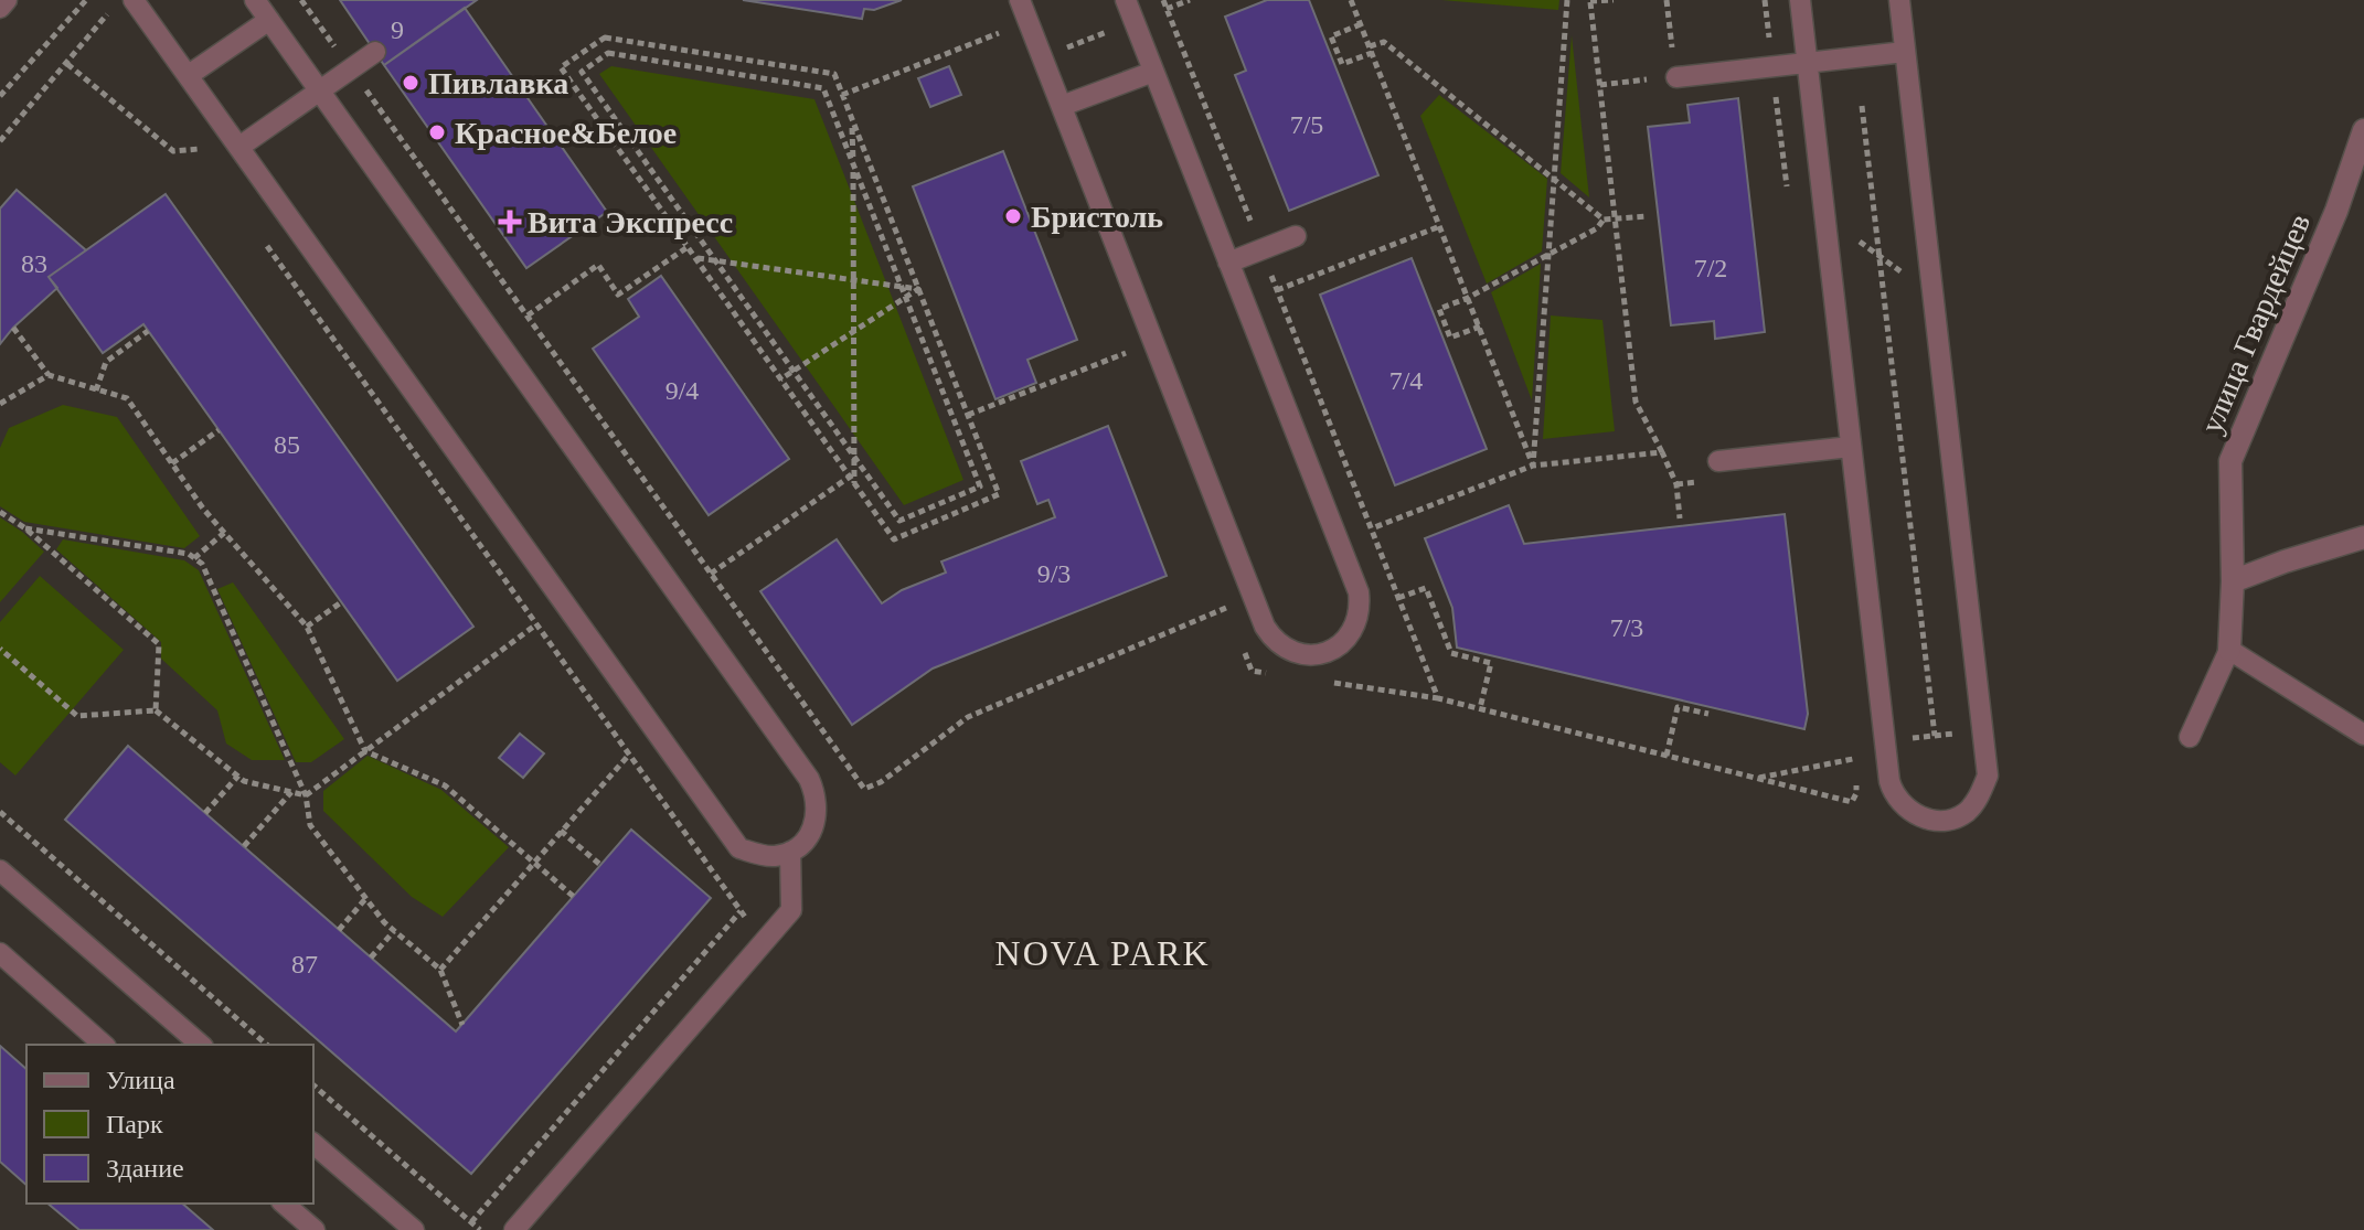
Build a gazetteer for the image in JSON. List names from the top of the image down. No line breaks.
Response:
{"streets":{"street":["улица Гвардейцев"]},"districts":["NOVA PARK"],"places":{"other":["Пивлавка","Красное&Белое","Бристоль"],"health":["Вита Экспресс"]},"house_numbers":["9","7/5","83","7/2","7/4","9/4","85","9/3","7/3","87"],"legend":["Улица","Парк","Здание"]}
